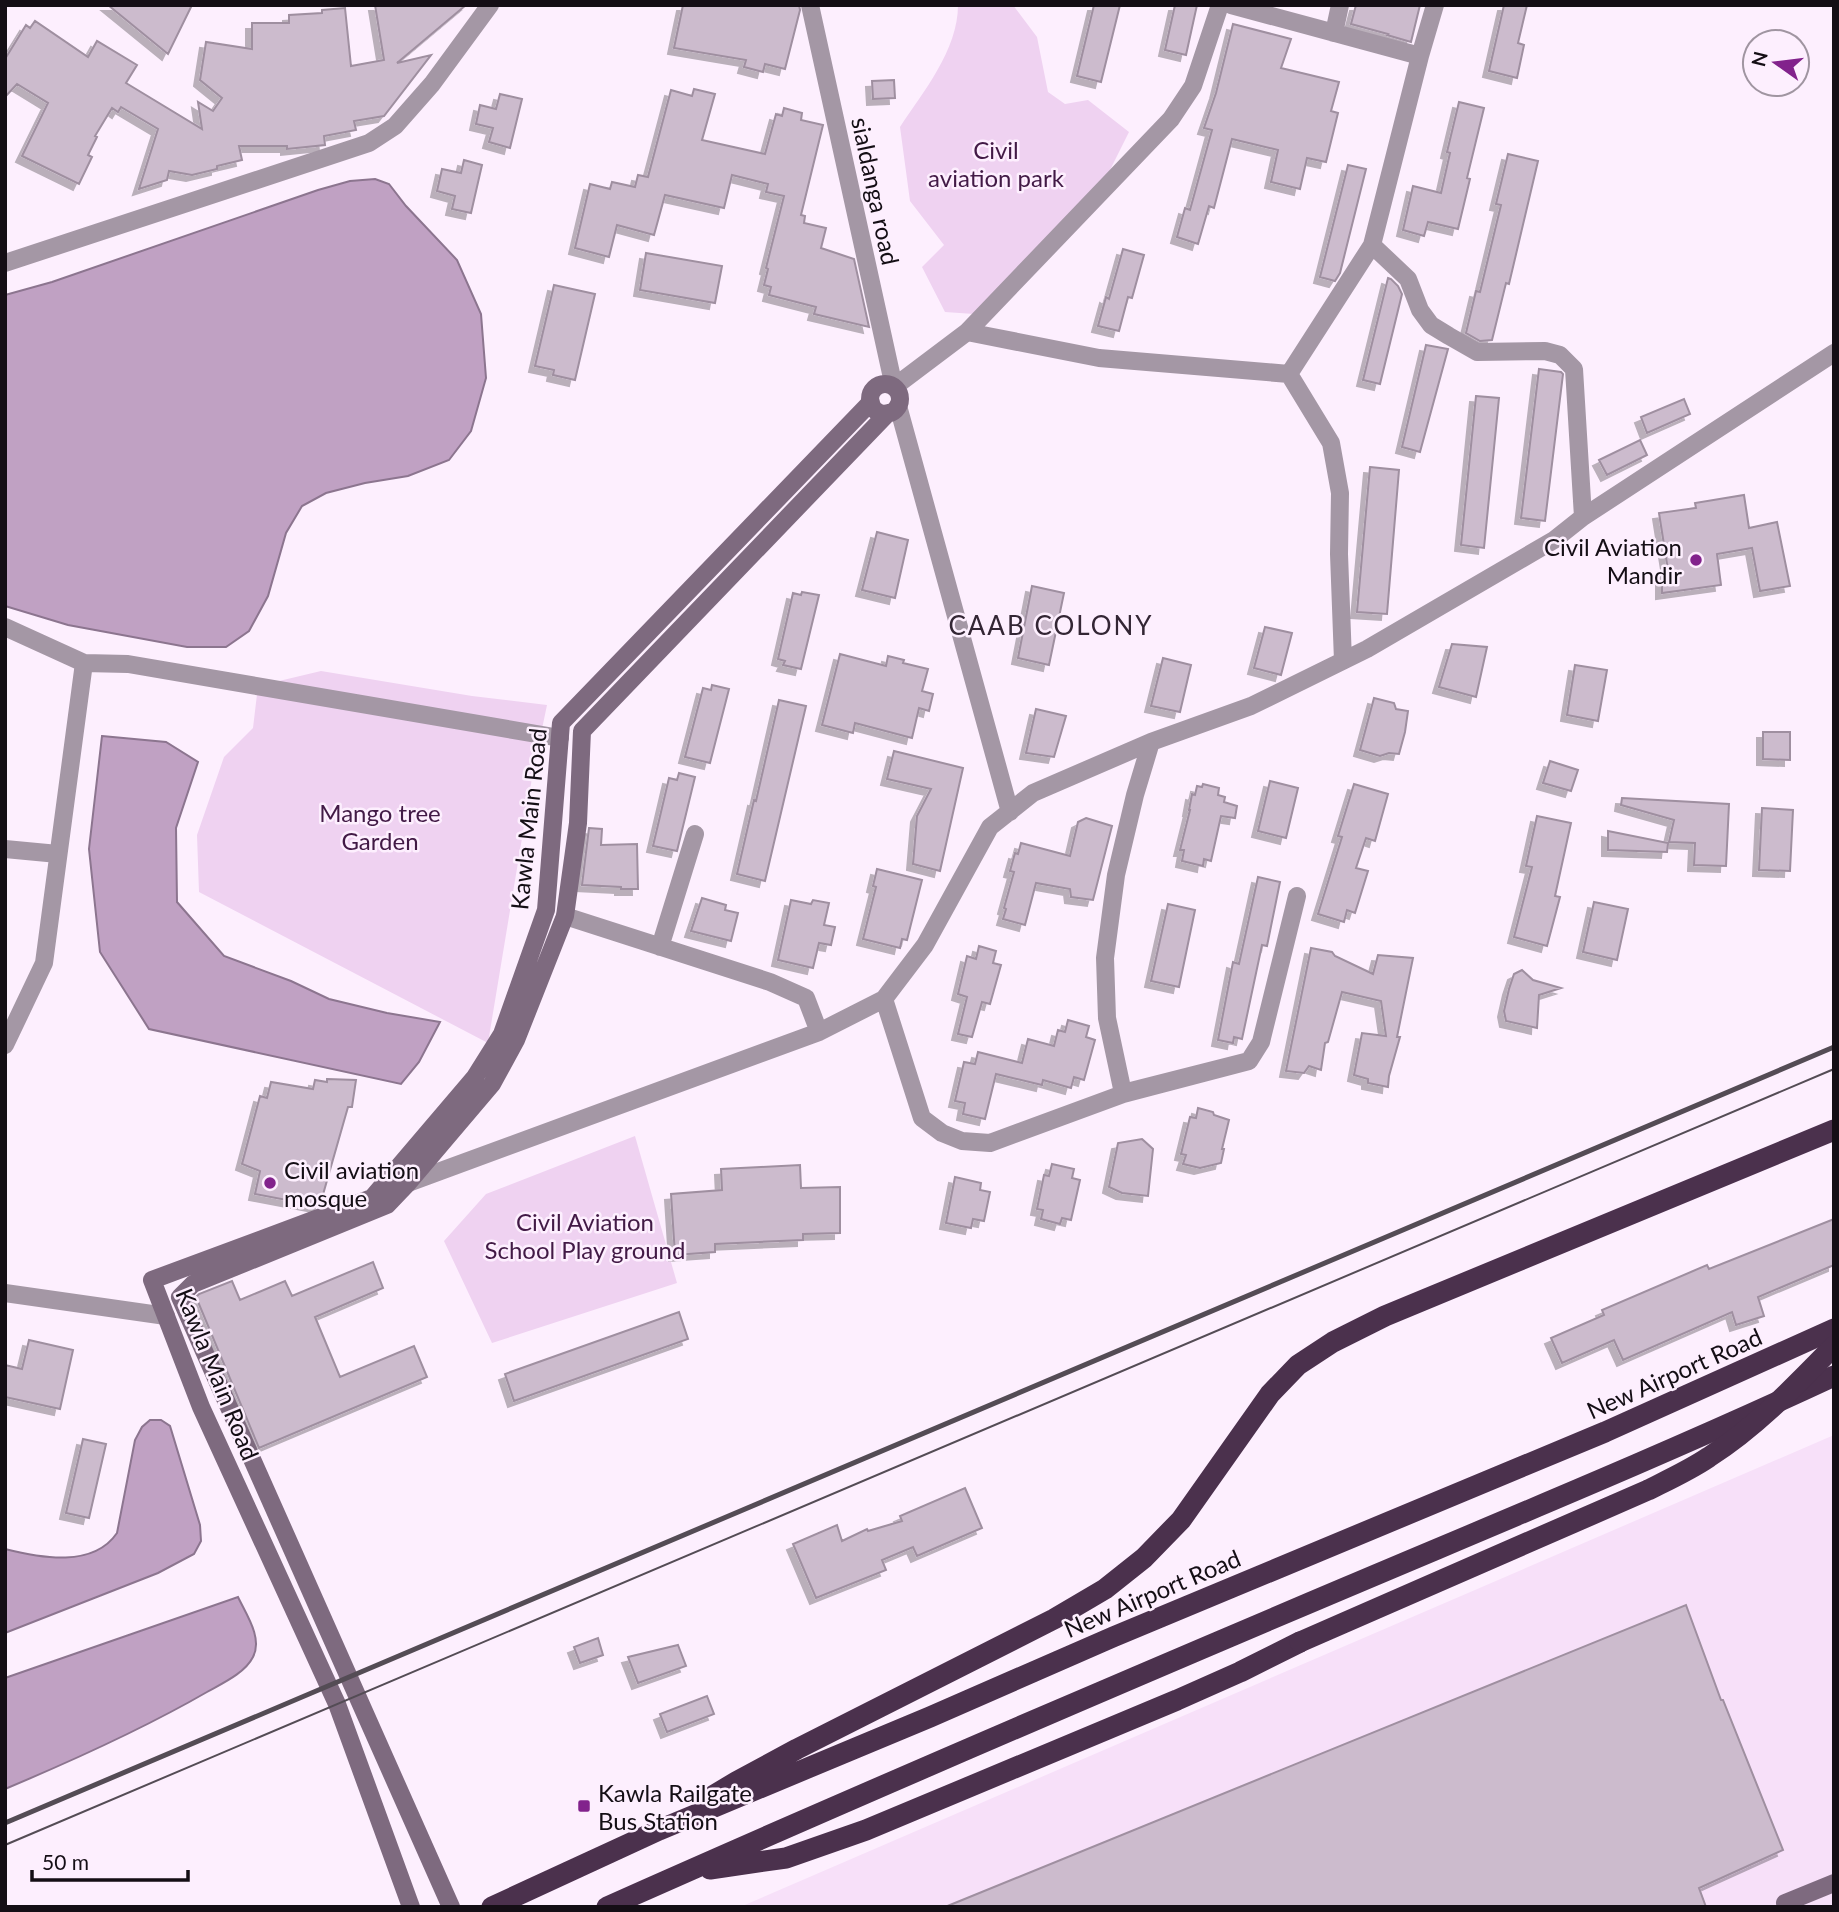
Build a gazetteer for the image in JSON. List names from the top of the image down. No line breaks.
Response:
{"streets":{"highway":["New Airport Road"],"street":["sialdanga road","Kawla Main Road"]},"crossings":[["sialdanga road","Kawla Main Road"]],"districts":["CAAB COLONY"],"parks":["Civil aviation park","Mango tree Garden","Civil Aviation School Play ground"],"places":{"other":["Civil Aviation Mandir","Civil aviation mosque"],"transit":["Kawla Railgate Bus Station"]},"scale_bar":"50 m","north":"left"}
